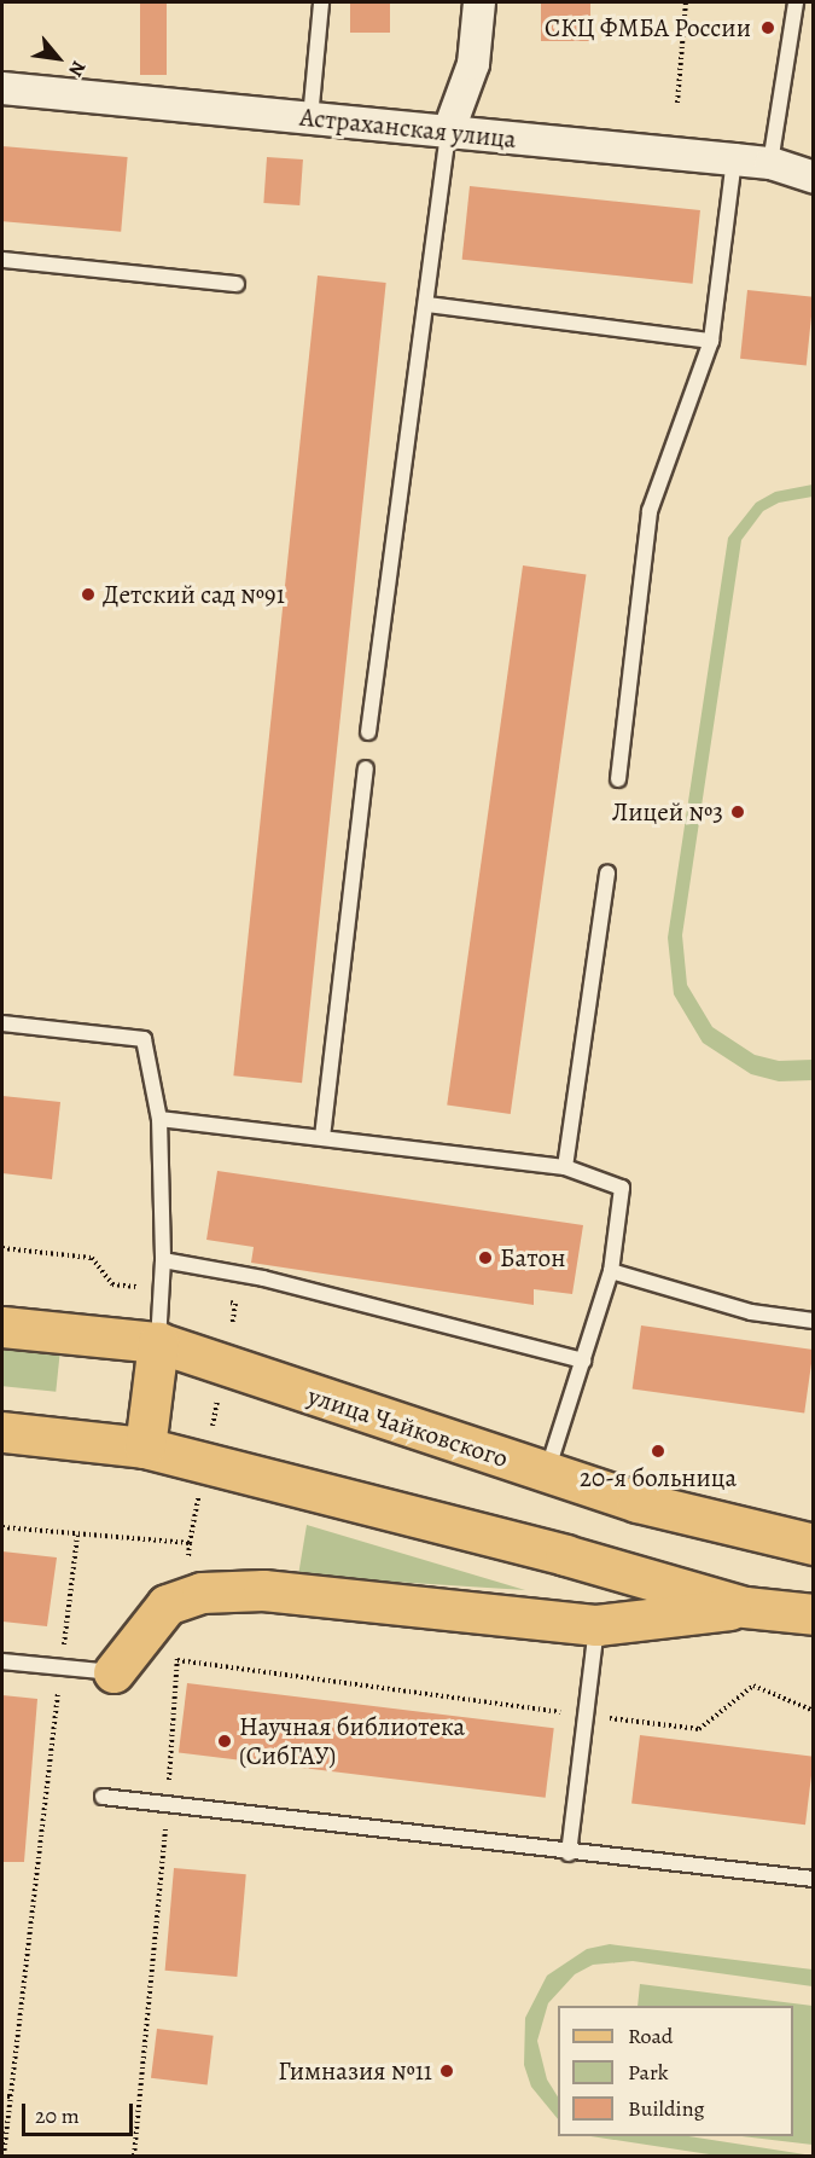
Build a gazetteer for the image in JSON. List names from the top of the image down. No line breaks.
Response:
{"streets":{"main road":["улица Чайковского"],"street":["Астраханская улица"]},"places":["СКЦ ФМБА России","Детский сад №91","Лицей №3","Батон","20-я больница","Научная библиотека (СибГАУ)","Гимназия №11"],"legend":["Road","Park","Building"],"scale_bar":"20 m","north":"bottom right"}
